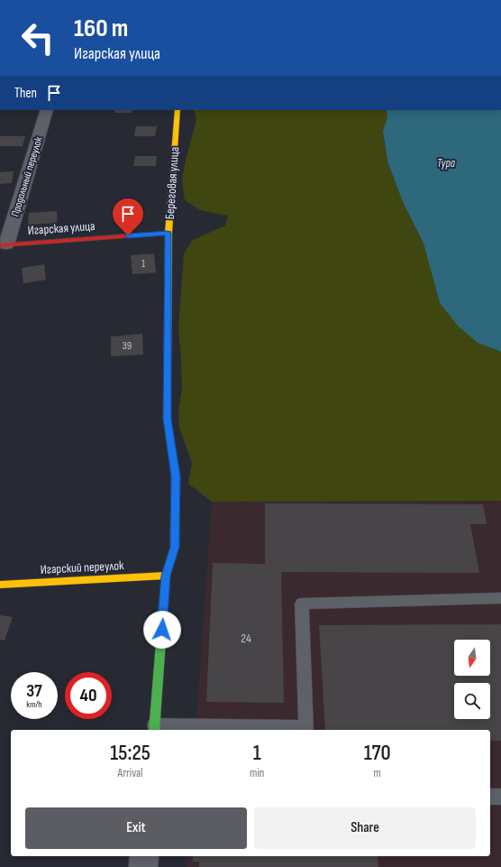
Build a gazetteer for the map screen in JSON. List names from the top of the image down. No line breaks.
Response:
{"streets":{"street":["Продольный переулок","Береговая улица","Игарская улица","Игарский переулок"]},"crossings":[["Продольный переулок","Игарская улица"],["Береговая улица","Игарская улица"],["Береговая улица","Игарский переулок"]],"water":["Тура"],"house_numbers":["1","39","24"],"north":"bottom","page":{"turn":["160 m","Игарская улица"],"then":"Then","speed":"37 km/h","limit":"40","eta":["15:25","Arrival","1","min","170","m"],"buttons":["Exit","Share"]}}
